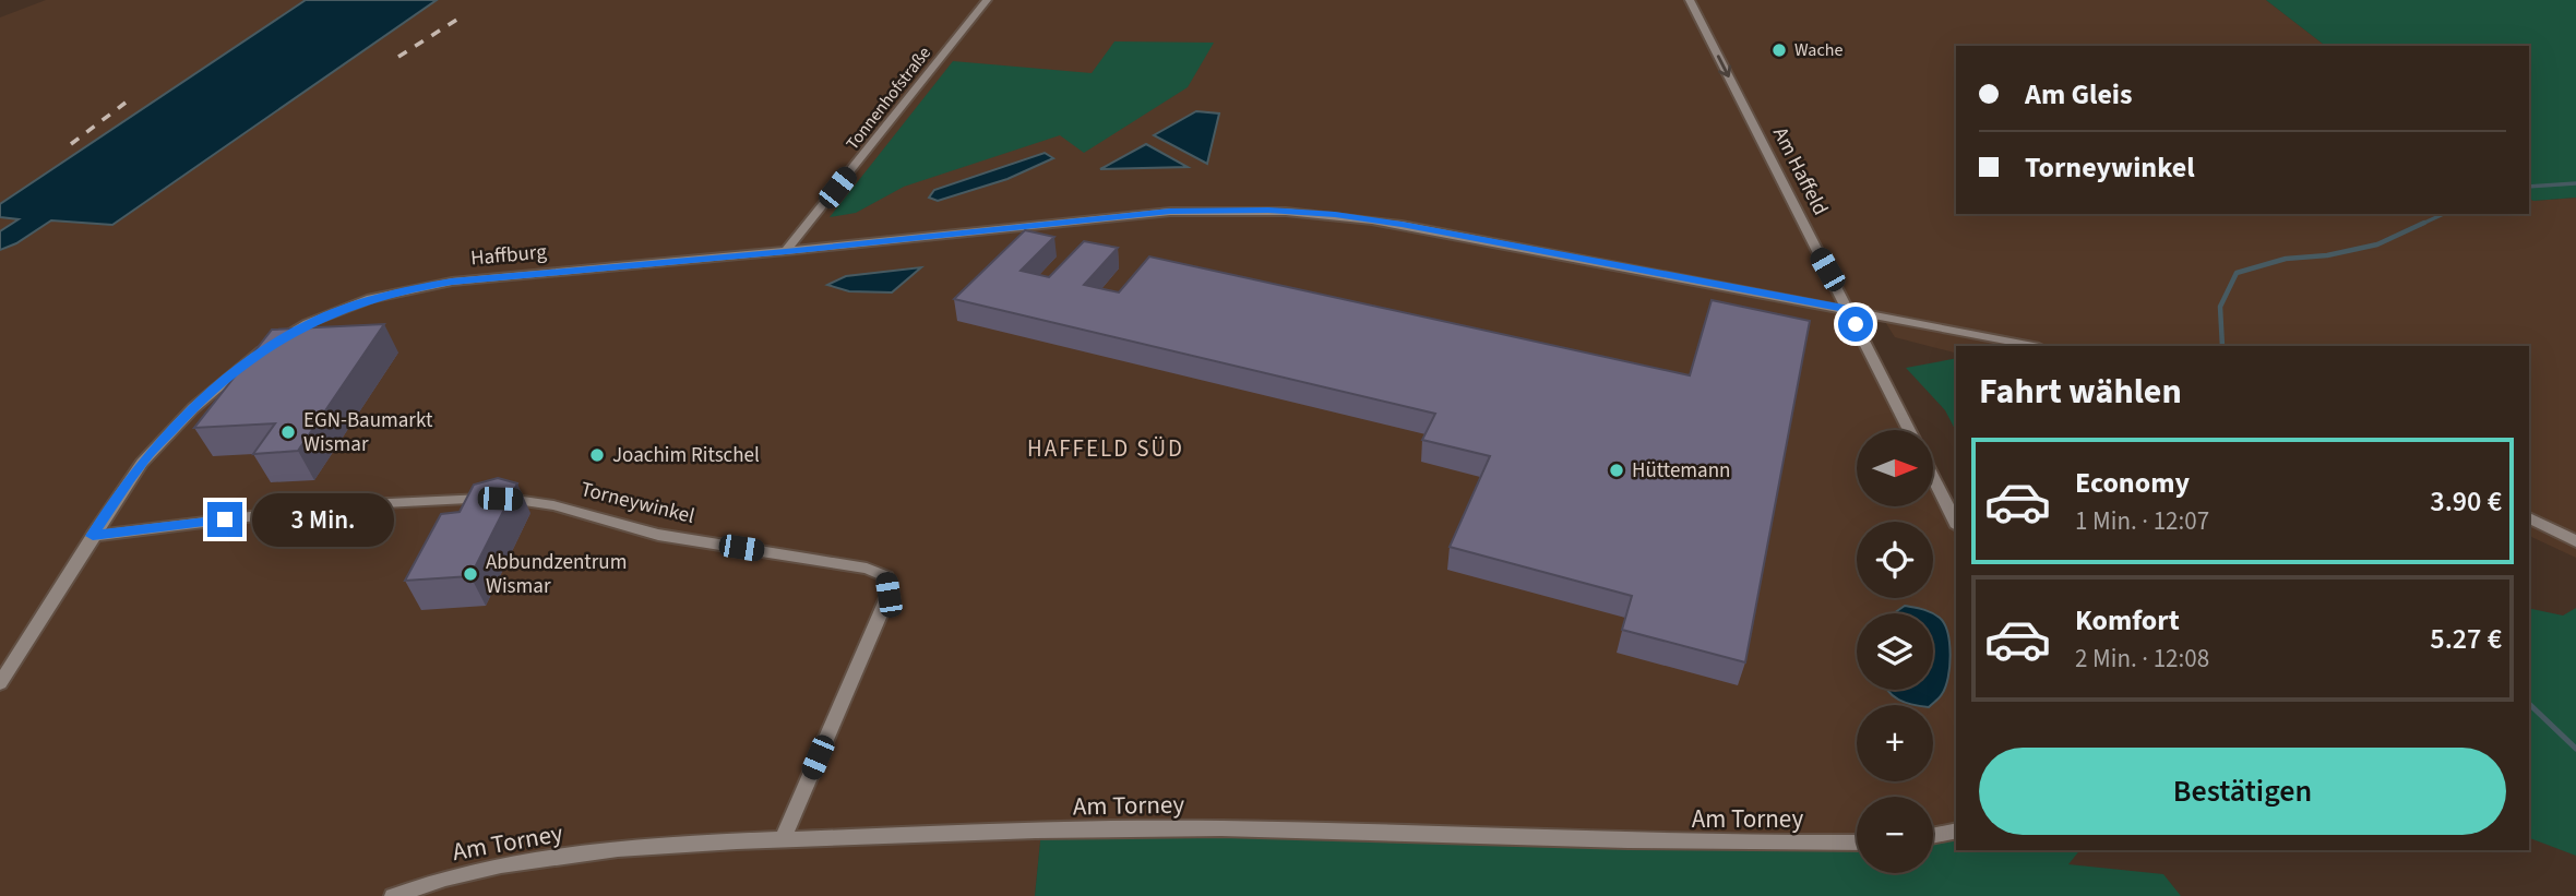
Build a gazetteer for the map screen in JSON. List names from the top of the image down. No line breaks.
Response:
{"streets":{"street":["Tonnenhofstraße","Am Haffeld","Haffburg","Torneywinkel","Am Torney"]},"crossings":[["Tonnenhofstraße","Haffburg"],["Am Haffeld","Haffburg"],["Haffburg","Torneywinkel"],["Torneywinkel","Am Torney"]],"one_way":["Am Haffeld"],"districts":["HAFFELD SÜD"],"places":["Wache","EGN-Baumarkt Wismar","Joachim Ritschel","Hüttemann","Abbundzentrum Wismar"],"north":"right","page":{"banner":["Am Gleis","Torneywinkel"],"heading":"Fahrt wählen","map_buttons":["+","−"],"list":[{"name":"Economy","note":"1 Min. · 12:07","value":"3.90 €"},{"name":"Komfort","note":"2 Min. · 12:08","value":"5.27 €"}],"bubble":"3 Min.","buttons":"Bestätigen"}}
